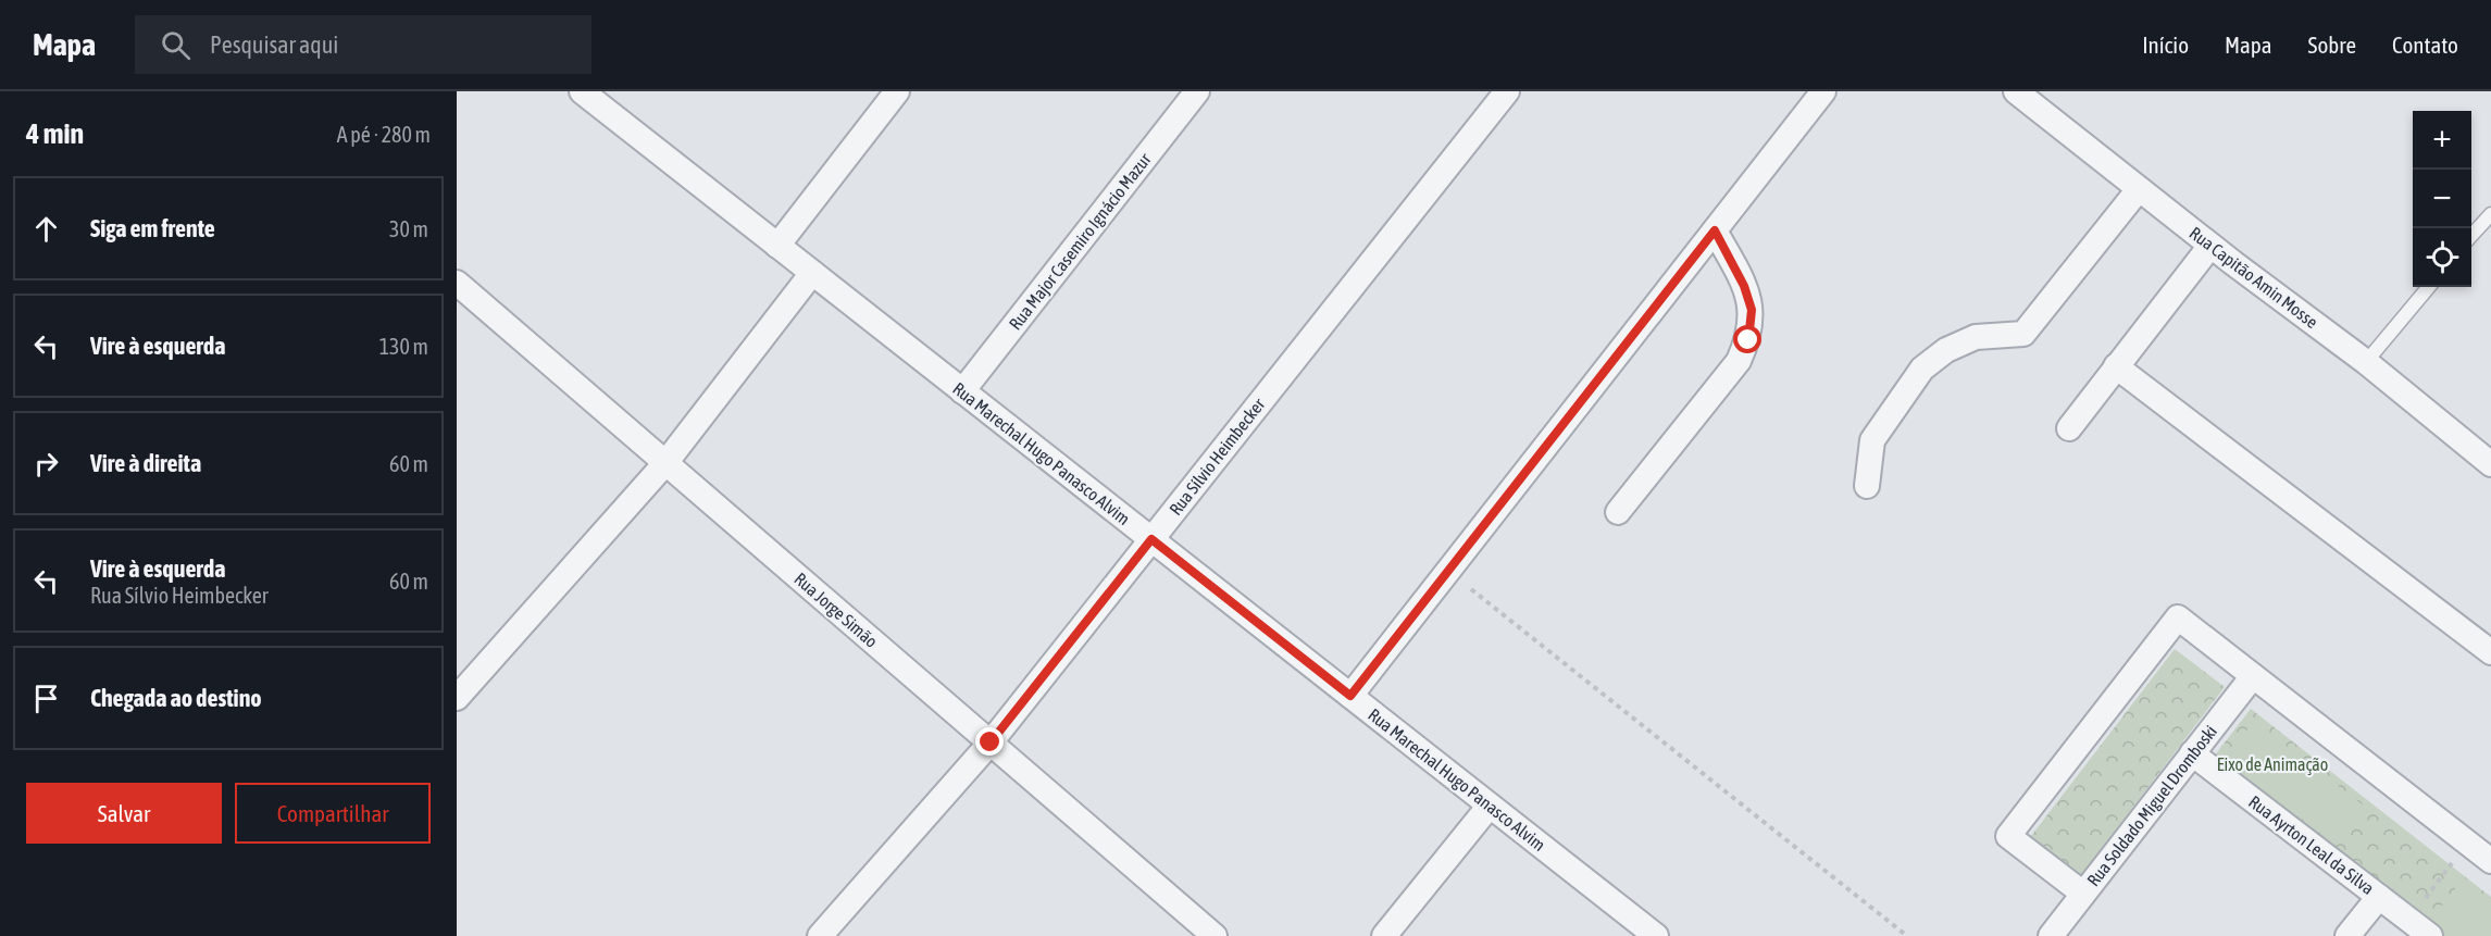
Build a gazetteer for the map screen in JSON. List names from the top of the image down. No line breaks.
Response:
{"streets":{"street":["Rua Major Casemiro Ignácio Mazur","Rua Capitão Amin Mosse","Rua Marechal Hugo Panasco Alvim","Rua Sílvio Heimbecker","Rua Jorge Simão","Rua Soldado Miguel Dromboski","Rua Ayrton Leal da Silva"]},"crossings":[["Rua Major Casemiro Ignácio Mazur","Rua Marechal Hugo Panasco Alvim"],["Rua Marechal Hugo Panasco Alvim","Rua Sílvio Heimbecker"],["Rua Sílvio Heimbecker","Rua Jorge Simão"],["Rua Soldado Miguel Dromboski","Rua Ayrton Leal da Silva"]],"parks":["Eixo de Animação"],"page":{"header":"Mapa","search":"Pesquisar aqui","nav":["Início","Mapa","Sobre","Contato"],"heading":["4 min","A pé · 280 m"],"map_buttons":["+","−"],"list":[["Siga em frente","30 m"],["Vire à esquerda","130 m"],["Vire à direita","60 m"],["Vire à esquerda","Rua Sílvio Heimbecker","60 m"],"Chegada ao destino"],"buttons":["Salvar","Compartilhar"]}}
